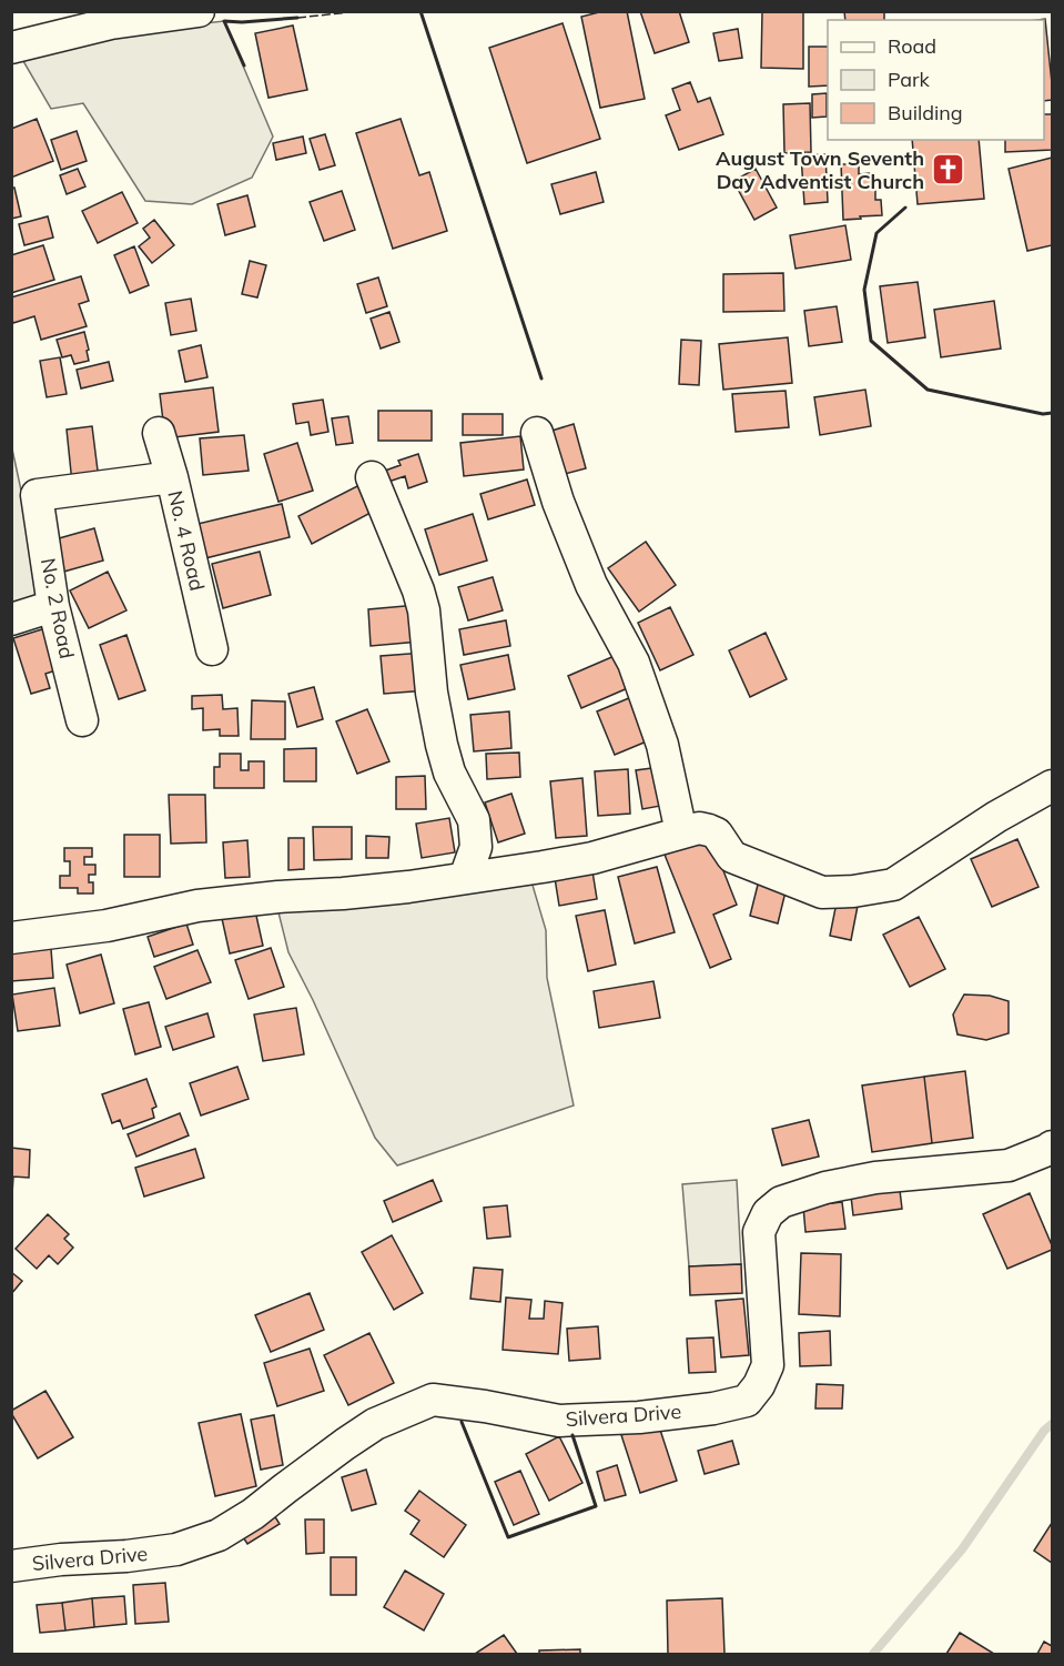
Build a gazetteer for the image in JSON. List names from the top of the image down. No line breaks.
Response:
{"streets":{"street":["No. 4 Road","No. 2 Road","Silvera Drive"]},"crossings":[["No. 4 Road","No. 2 Road"]],"places":{"church":["August Town Seventh Day Adventist Church"]},"legend":["Road","Park","Building"]}
